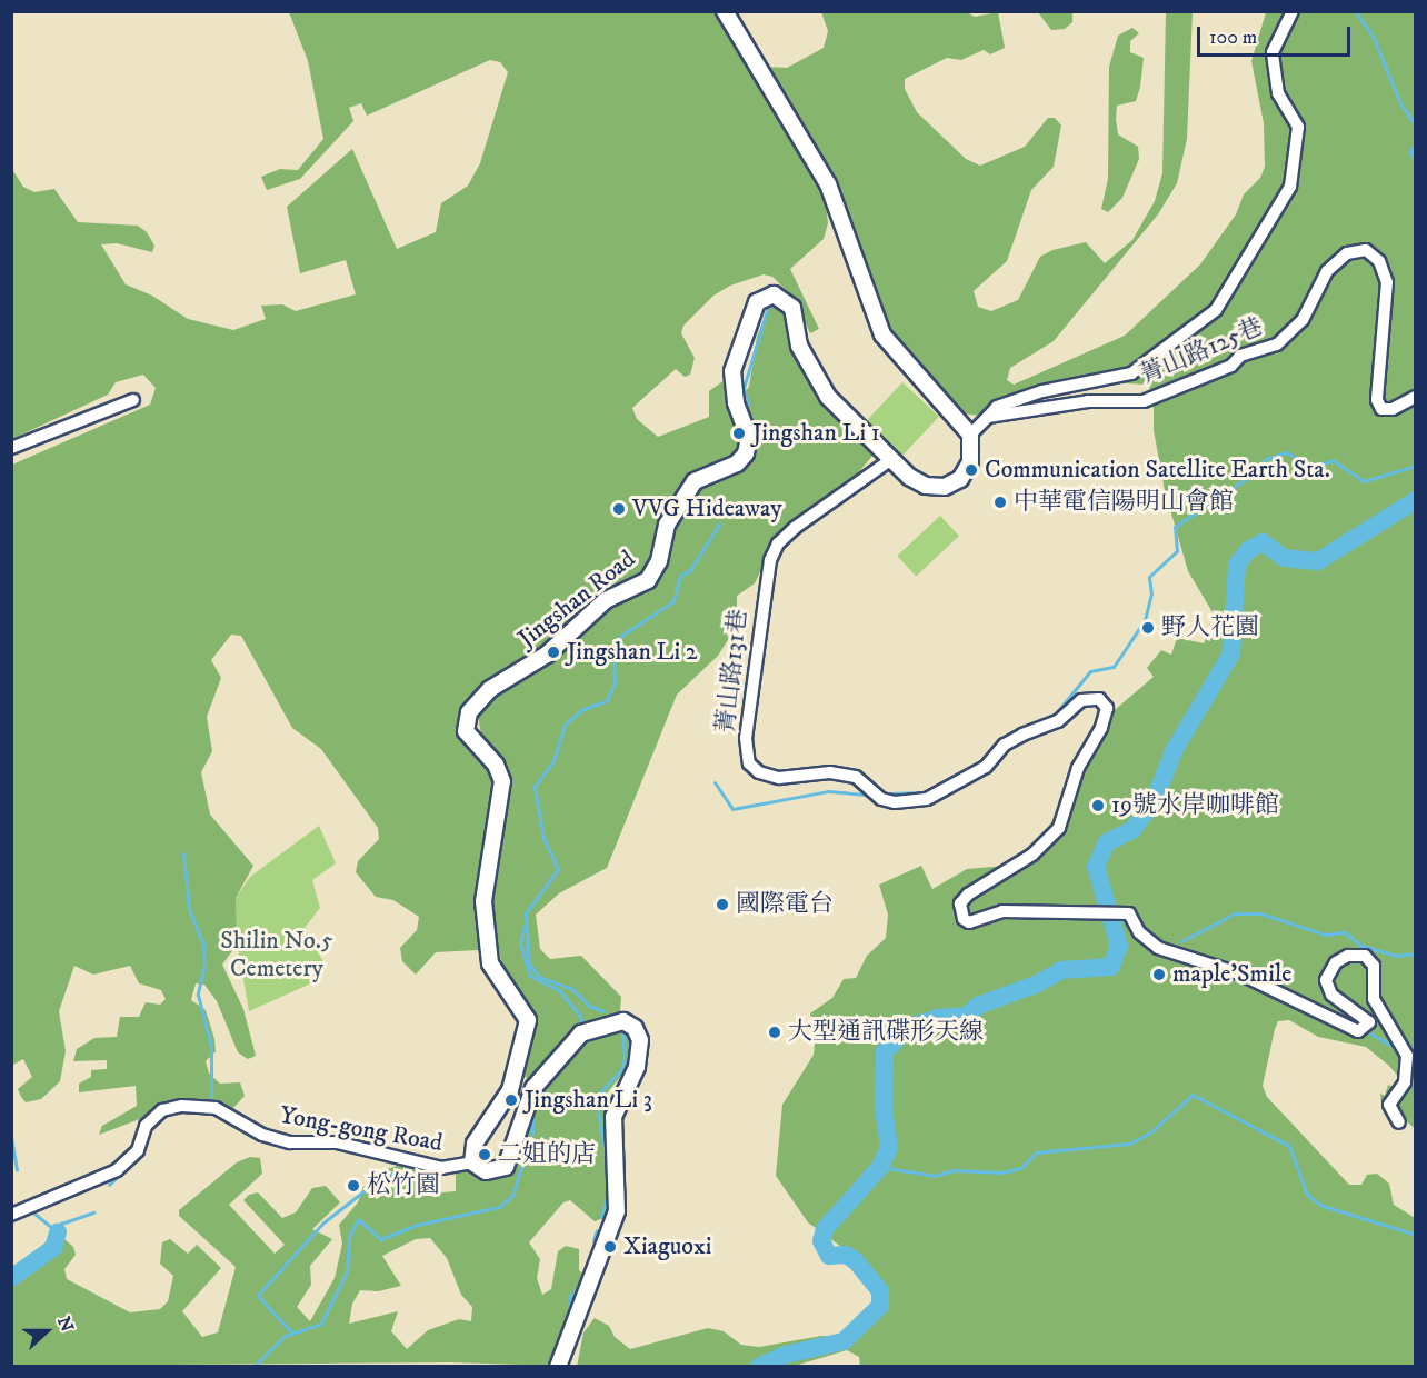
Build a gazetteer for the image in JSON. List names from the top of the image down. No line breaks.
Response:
{"streets":{"street":["菁山路125巷","Jingshan Road","菁山路131巷","Yong-gong Road"]},"crossings":[["Jingshan Road","菁山路131巷"],["Jingshan Road","Yong-gong Road"]],"parks":["Shilin No.5 Cemetery"],"places":["Jingshan Li 1","Communication Satellite Earth Sta.","中華電信陽明山會館","VVG Hideaway","野人花園","Jingshan Li 2","19號水岸咖啡館","國際電台","maple'Smile","大型通訊碟形天線","Jingshan Li 3","二姐的店","松竹園","Xiaguoxi"],"scale_bar":"100 m","north":"right"}
